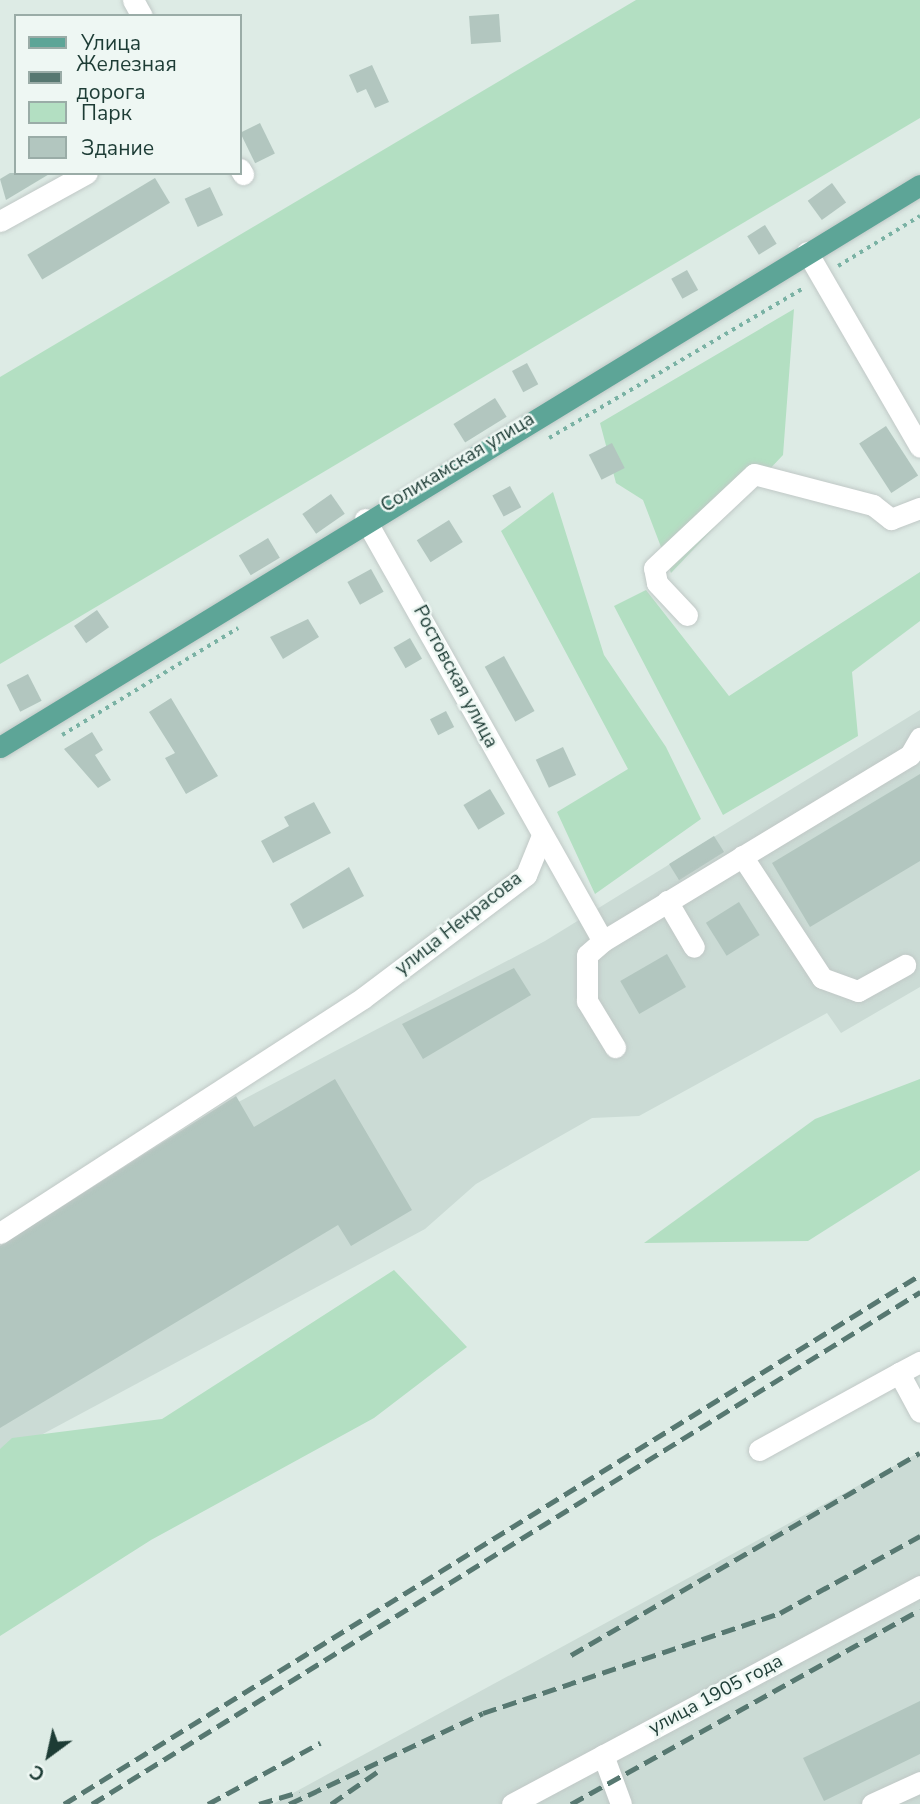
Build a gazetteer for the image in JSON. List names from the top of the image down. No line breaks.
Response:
{"streets":{"main road":["Соликамская улица"],"street":["Ростовская улица","улица Некрасова","улица 1905 года"]},"crossings":[["Соликамская улица","Ростовская улица"],["Ростовская улица","улица Некрасова"]],"legend":["Улица","Железная дорога","Парк","Здание"],"north":"bottom left"}
